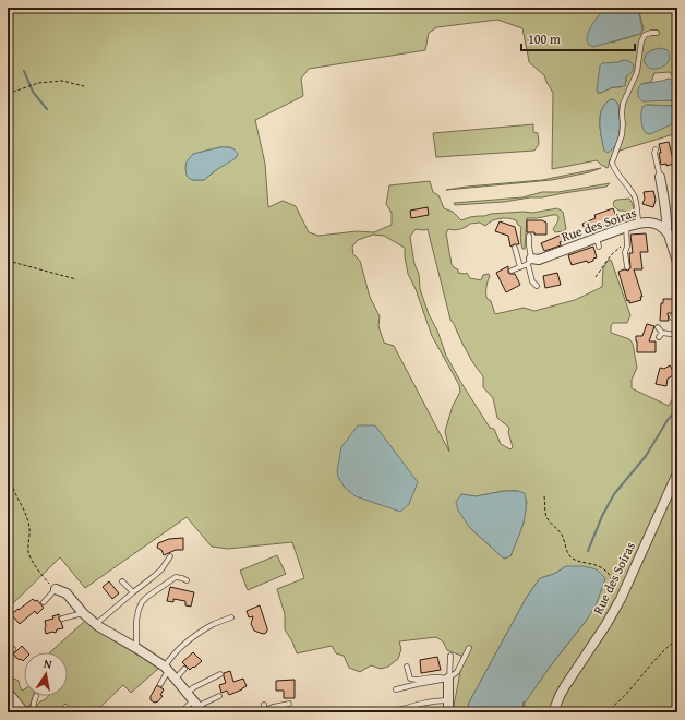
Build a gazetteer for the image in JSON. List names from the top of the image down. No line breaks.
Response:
{"streets":{"street":["Rue des Soiras"]},"scale_bar":"100 m","north":"top"}
